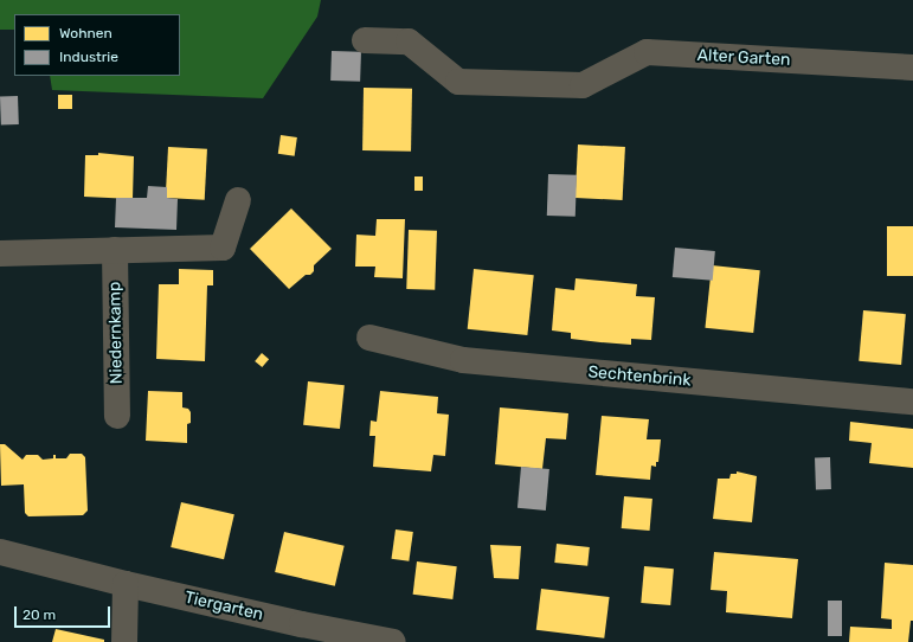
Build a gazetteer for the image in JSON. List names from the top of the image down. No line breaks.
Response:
{"streets":{"street":["Alter Garten","Niedernkamp","Sechtenbrink","Tiergarten"]},"legend":["Wohnen","Industrie"],"scale_bar":"20 m"}
